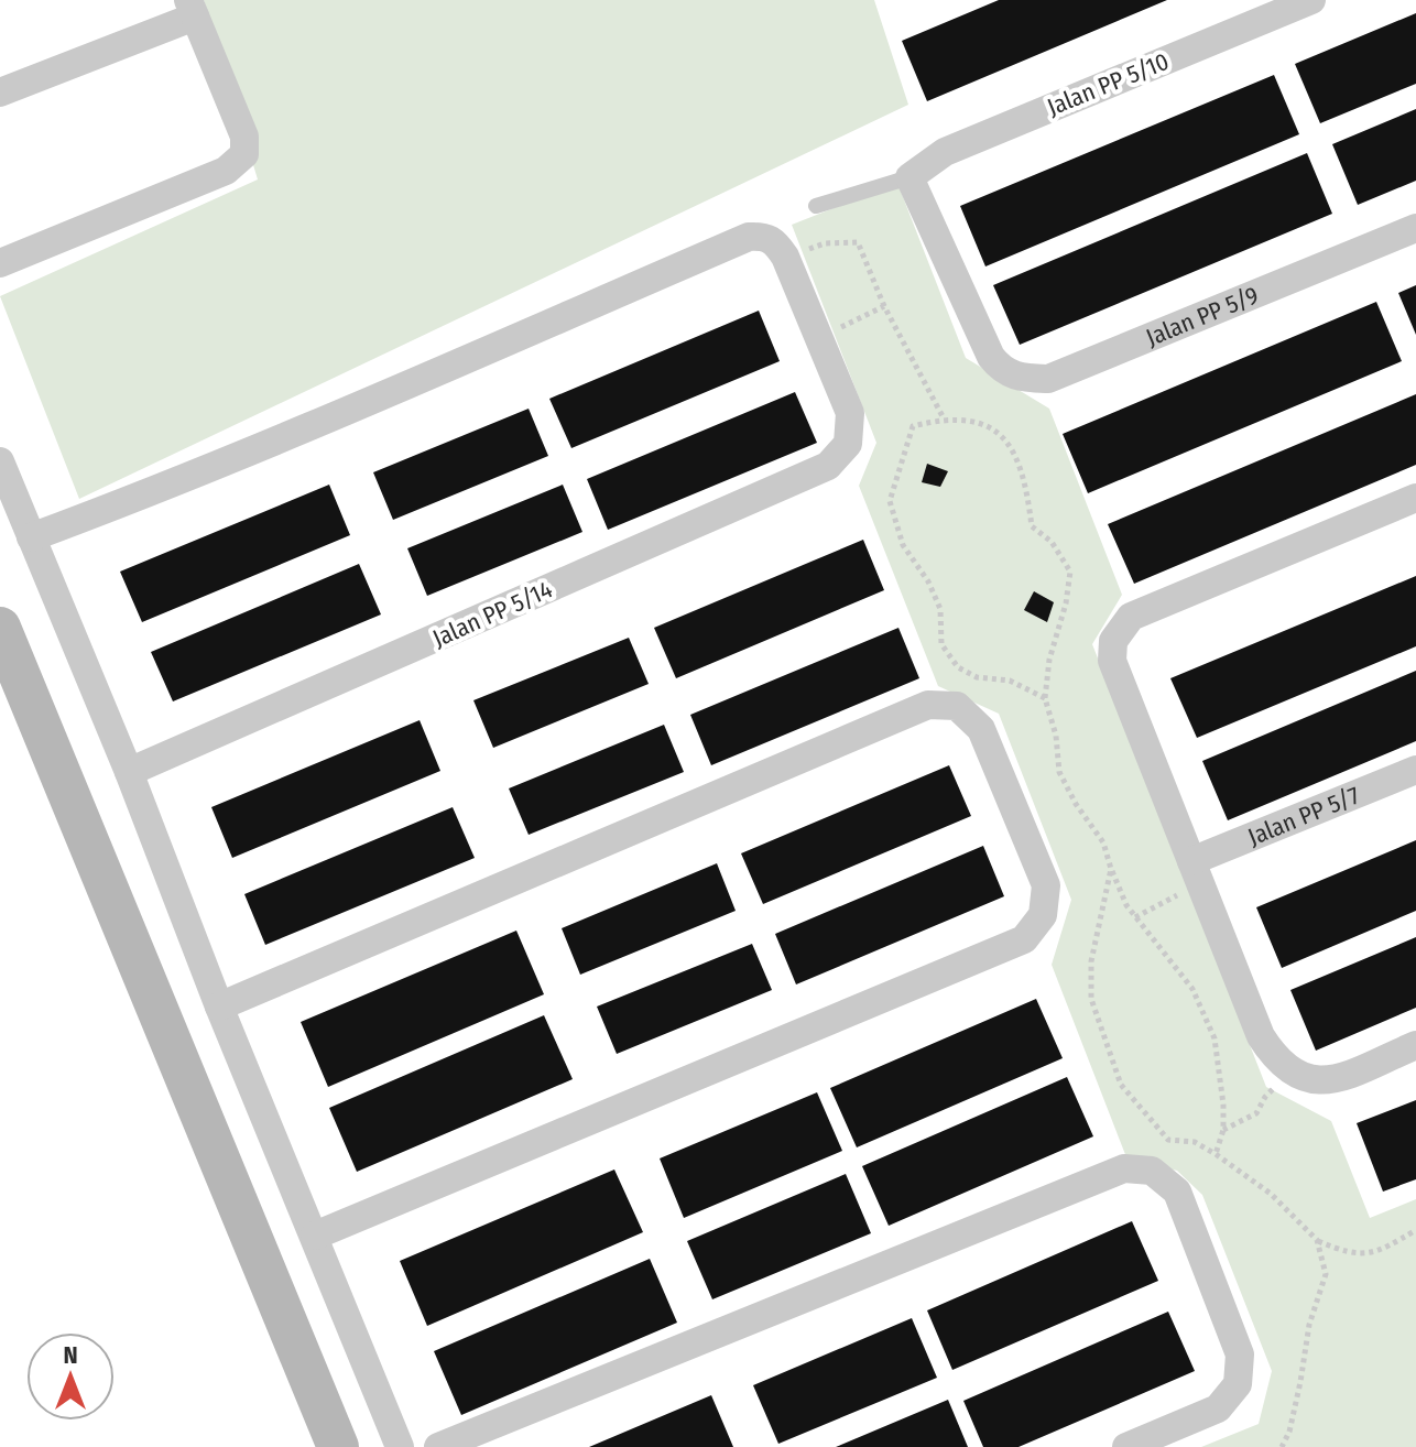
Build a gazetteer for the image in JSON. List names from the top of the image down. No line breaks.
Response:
{"streets":{"street":["Jalan PP 5/10","Jalan PP 5/9","Jalan PP 5/14","Jalan PP 5/7"]},"crossings":[["Jalan PP 5/10","Jalan PP 5/9"]],"north":"top"}
